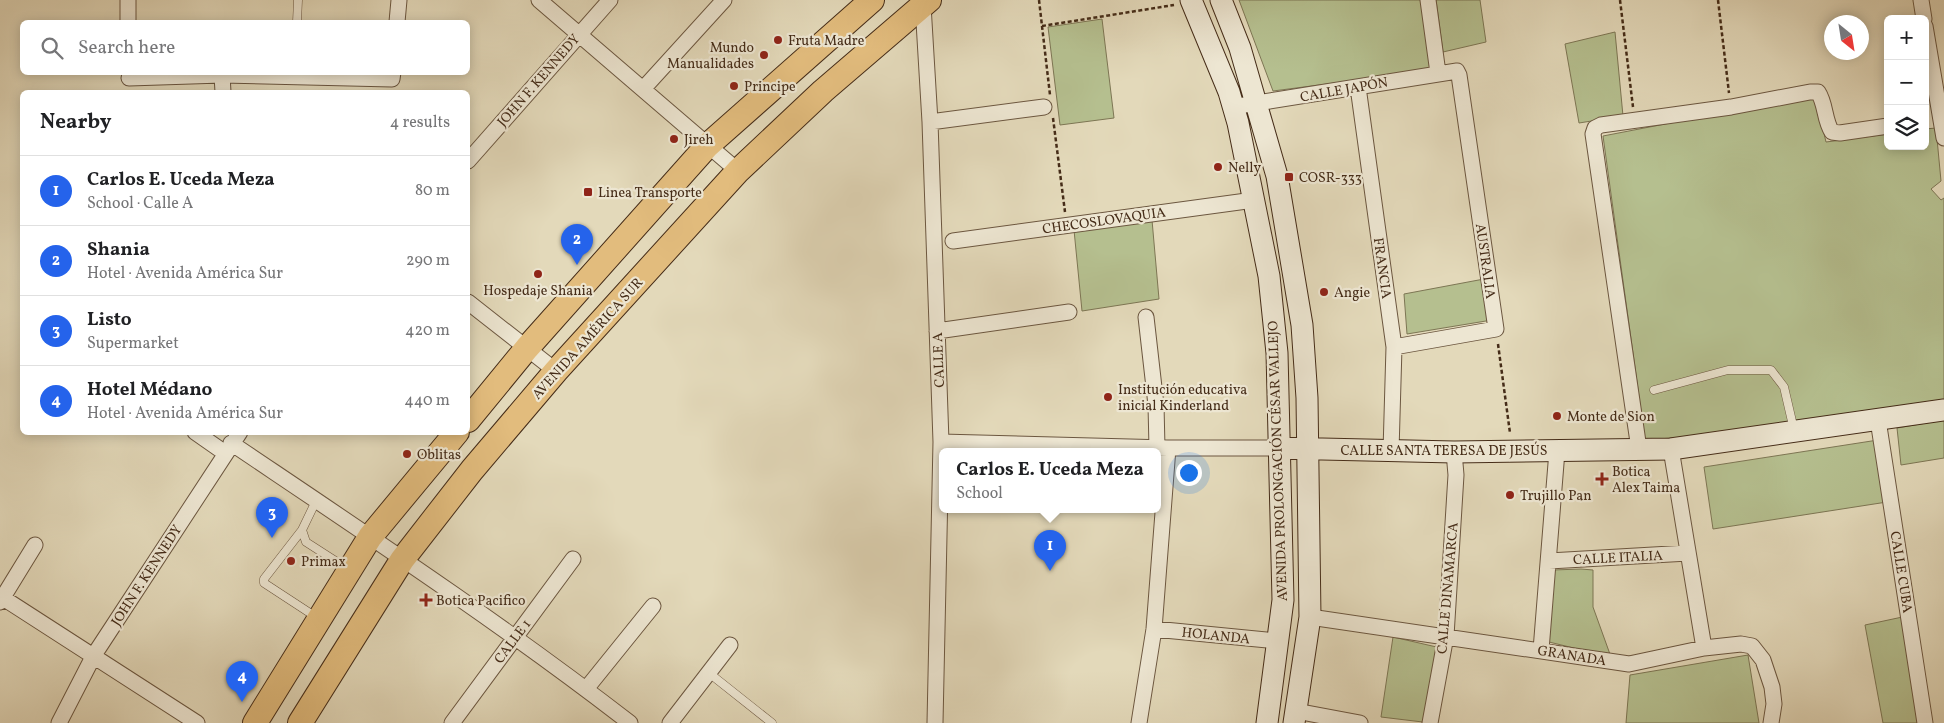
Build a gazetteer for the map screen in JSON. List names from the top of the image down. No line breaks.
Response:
{"streets":{"main road":["AVENIDA AMÉRICA SUR","CALLE SANTA TERESA DE JESÚS","AVENIDA PROLONGACIÓN CÉSAR VALLEJO"],"street":["JOHN F. KENNEDY","CALLE JAPÓN","CHECOSLOVAQUIA","AUSTRALIA","FRANCIA","CALLE A","CALLE ITALIA","CALLE CUBA","CALLE DINAMARCA","HOLANDA","CALLE 1","GRANADA"]},"crossings":[["CALLE JAPÓN","AUSTRALIA"],["CALLE JAPÓN","FRANCIA"],["CALLE JAPÓN","AVENIDA PROLONGACIÓN CÉSAR VALLEJO"],["CHECOSLOVAQUIA","AVENIDA PROLONGACIÓN CÉSAR VALLEJO"],["FRANCIA","CALLE SANTA TERESA DE JESÚS"],["AVENIDA AMÉRICA SUR","CALLE A"],["CALLE A","CALLE SANTA TERESA DE JESÚS"],["CALLE SANTA TERESA DE JESÚS","AVENIDA PROLONGACIÓN CÉSAR VALLEJO"],["CALLE SANTA TERESA DE JESÚS","CALLE CUBA"],["CALLE SANTA TERESA DE JESÚS","CALLE DINAMARCA"],["AVENIDA PROLONGACIÓN CÉSAR VALLEJO","HOLANDA"],["AVENIDA PROLONGACIÓN CÉSAR VALLEJO","GRANADA"],["CALLE DINAMARCA","GRANADA"]],"places":{"other":["Fruta Madre","Mundo Manualidades","Principe","Jireh","Nelly","Hospedaje Shania","Angie","Institución educativa inicial Kinderland","Monte de Sion","Oblitas","Trujillo Pan","Primax"],"transit":["COSR-333","Linea Transporte"],"health":["Botica Alex Taima","Botica Pacifico"]},"north":"bottom right","page":{"map_buttons":["+","−"],"search":"Search here","heading":["Nearby","4 results"],"list":[{"mark":"1","name":"Carlos E. Uceda Meza","note":"School · Calle A","value":"80 m"},{"mark":"2","name":"Shania","note":"Hotel · Avenida América Sur","value":"290 m"},{"mark":"3","name":"Listo","note":"Supermarket","value":"420 m"},{"mark":"4","name":"Hotel Médano","note":"Hotel · Avenida América Sur","value":"440 m"}],"pins":["2","3","1","4"],"popup":["Carlos E. Uceda Meza","School"]}}
